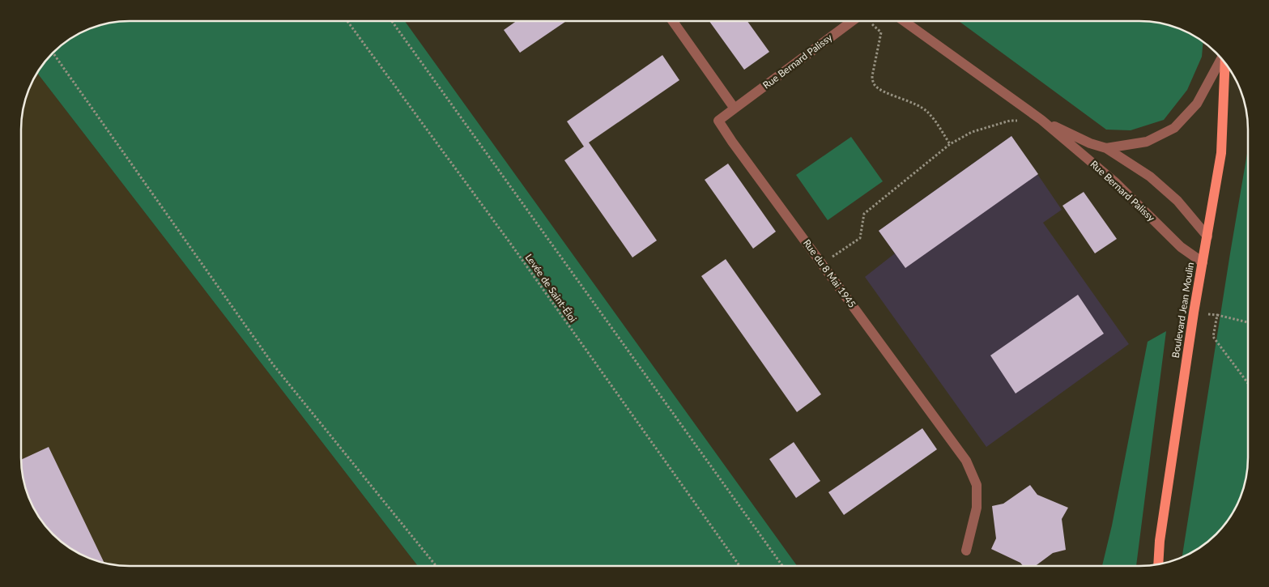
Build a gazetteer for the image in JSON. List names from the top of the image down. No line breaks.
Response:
{"streets":{"main road":["Boulevard Jean Moulin"],"street":["Rue Bernard Palissy","Rue du 8 Mai 1945"],"path":["Levée de Saint-Éloi"]},"crossings":[["Rue Bernard Palissy","Rue du 8 Mai 1945"],["Rue Bernard Palissy","Boulevard Jean Moulin"]]}
